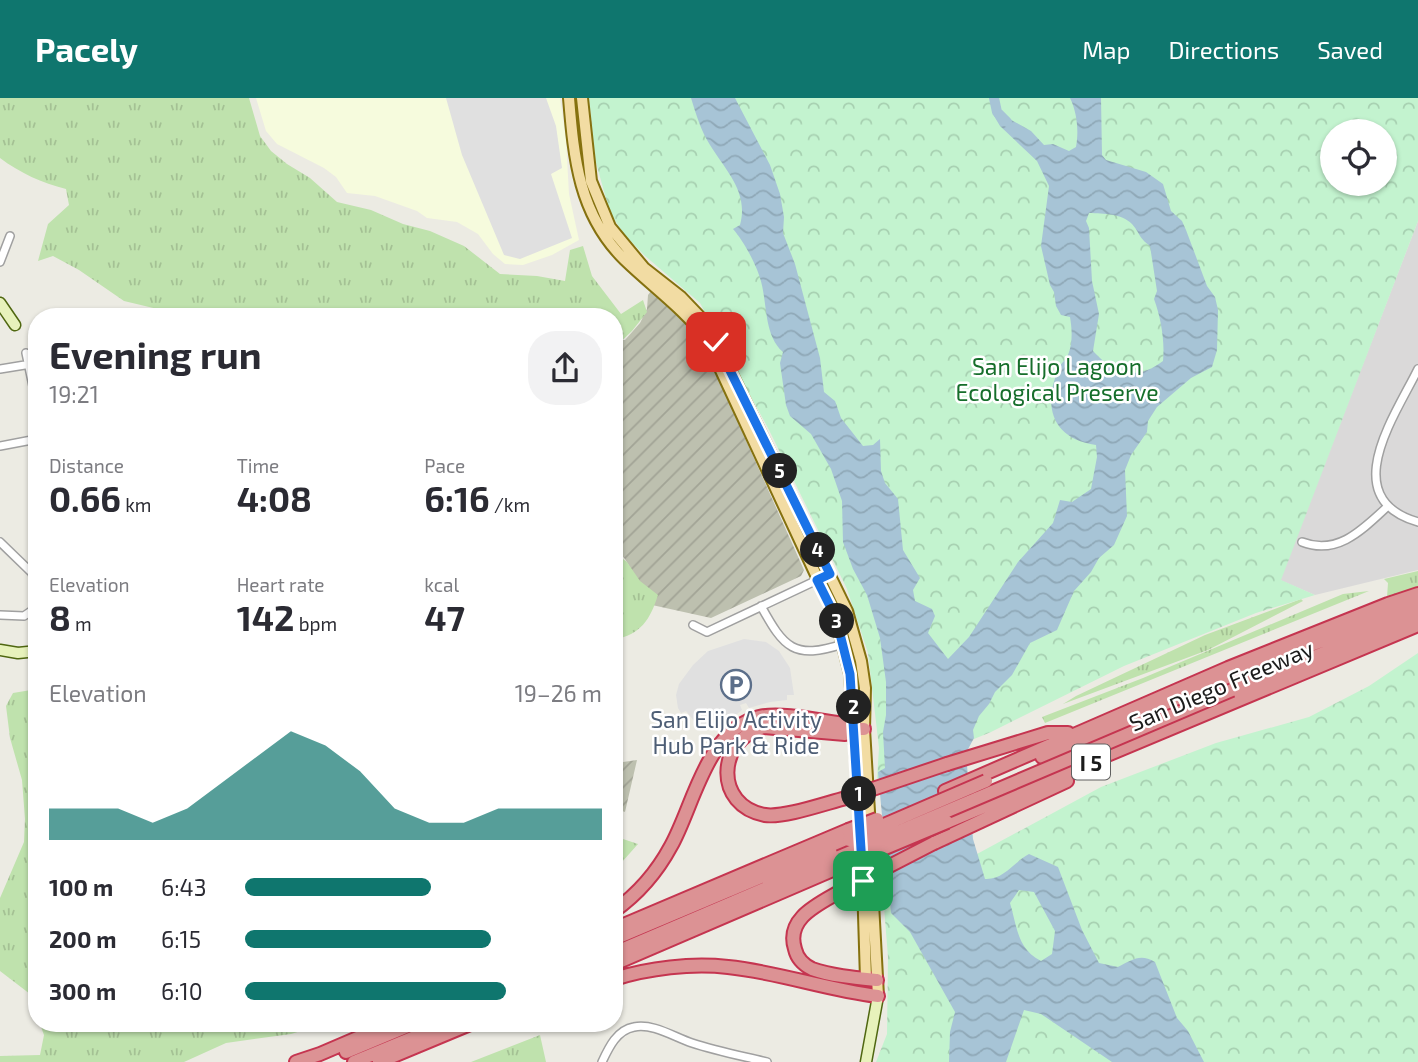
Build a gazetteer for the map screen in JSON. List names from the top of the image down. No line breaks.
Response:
{"streets":{"highway":["San Diego Freeway","I 5"]},"parks":["San Elijo Lagoon Ecological Preserve"],"places":{"parking":["San Elijo Activity Hub Park & Ride"]},"page":{"header":"Pacely","nav":["Map","Directions","Saved"],"heading":["Evening run","19:21"],"stats":[["Distance","0.66 km"],["Time","4:08"],["Pace","6:16 /km"],["Elevation","8 m"],["Heart rate","142 bpm"],["kcal","47"]],"pins":["5","4","3","2","1"],"chart":["Elevation","19–26 m"],"list":[{"name":"100 m","note":"6:43"},{"name":"200 m","note":"6:15"},{"name":"300 m","note":"6:10"}]}}
